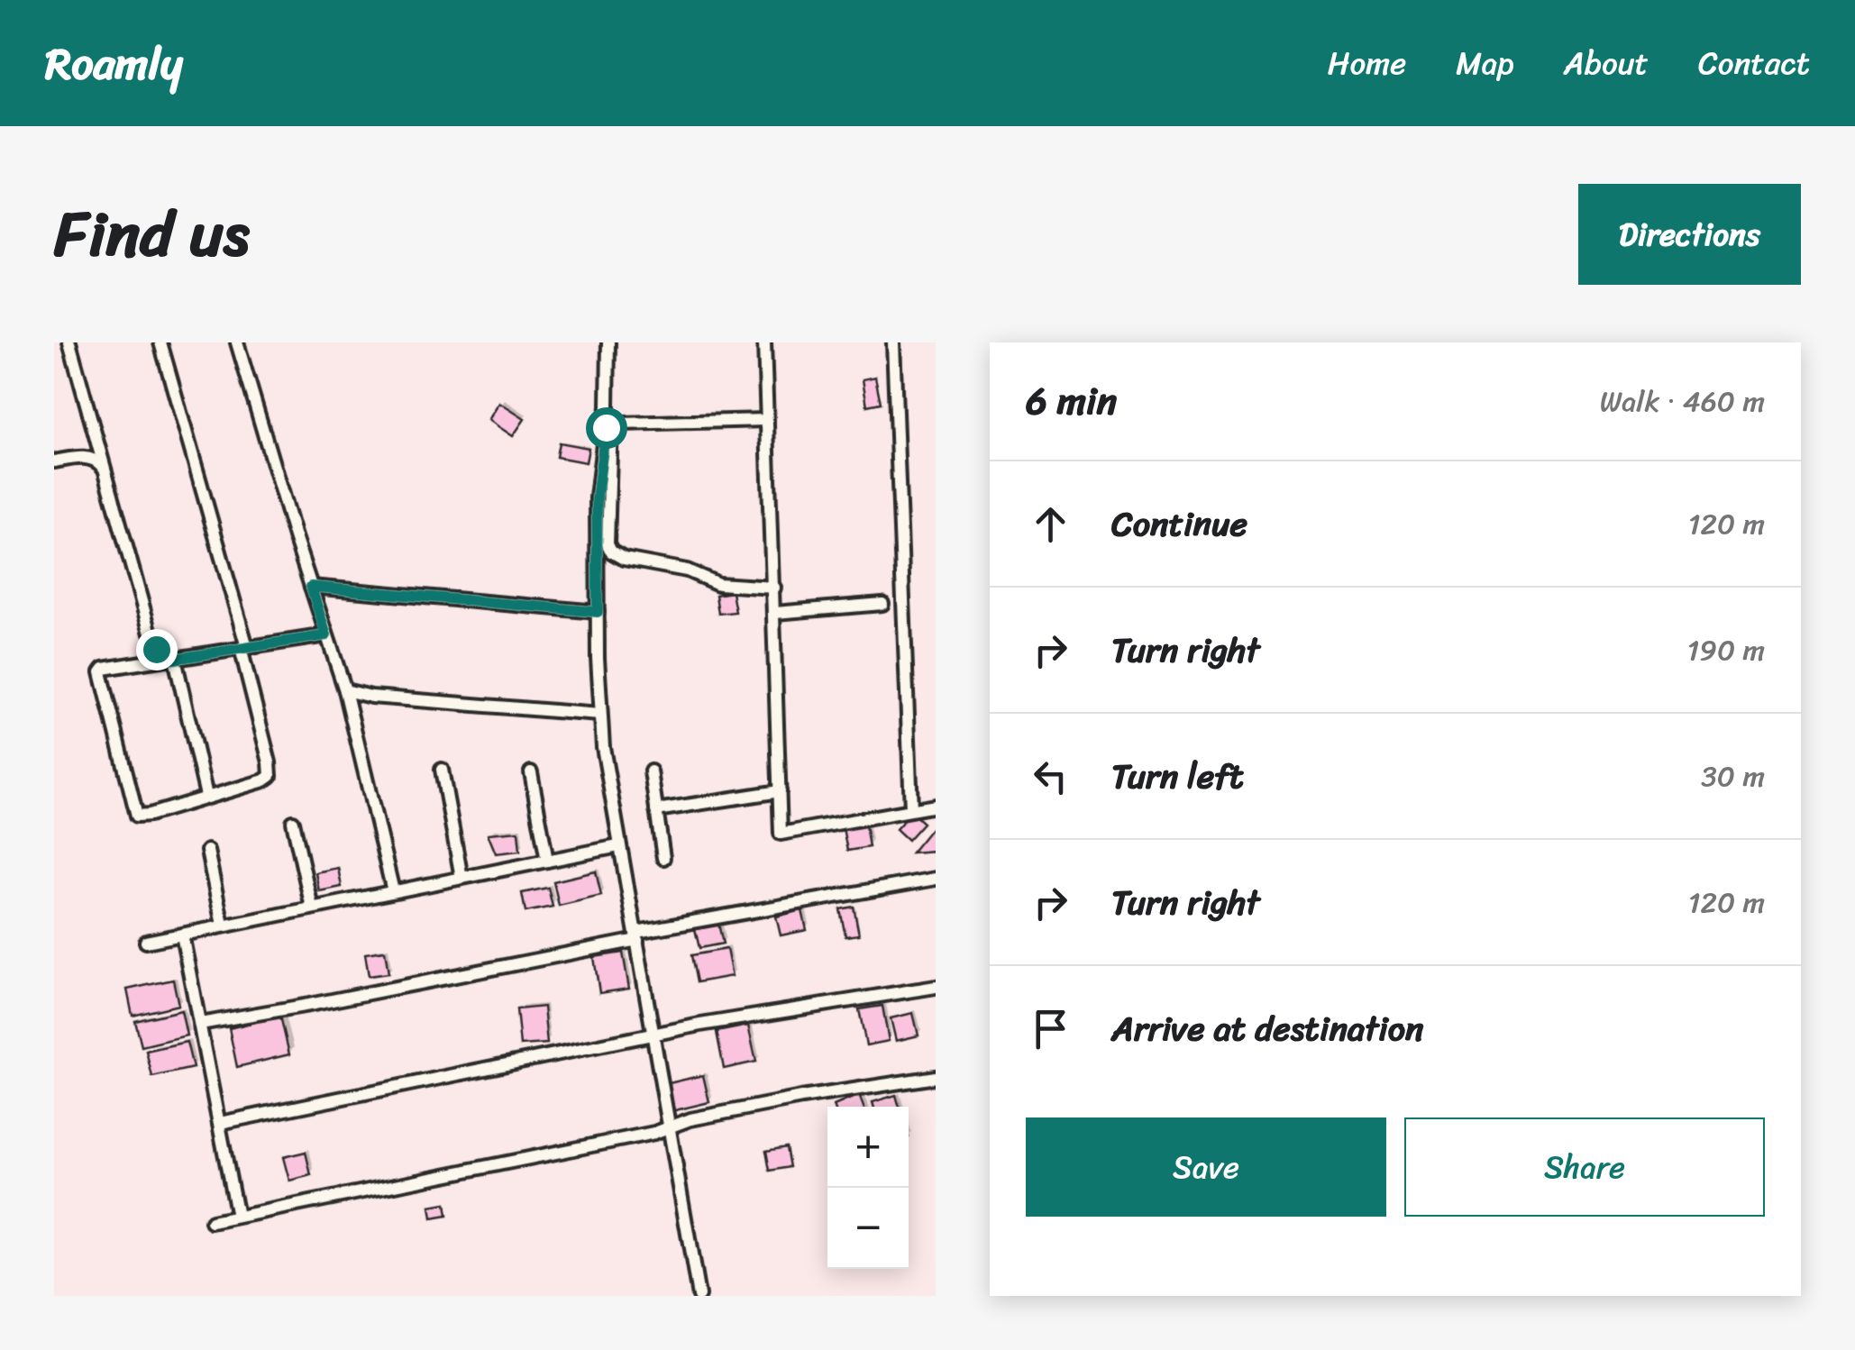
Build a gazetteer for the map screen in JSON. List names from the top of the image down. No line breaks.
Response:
{"page":{"header":"Roamly","nav":["Home","Map","About","Contact"],"title":"Find us","buttons":["Directions",["Save","Share"]],"heading":["6 min","Walk · 460 m"],"list":[["Continue","120 m"],["Turn right","190 m"],["Turn left","30 m"],["Turn right","120 m"],"Arrive at destination"],"map_buttons":["+","−"]}}
